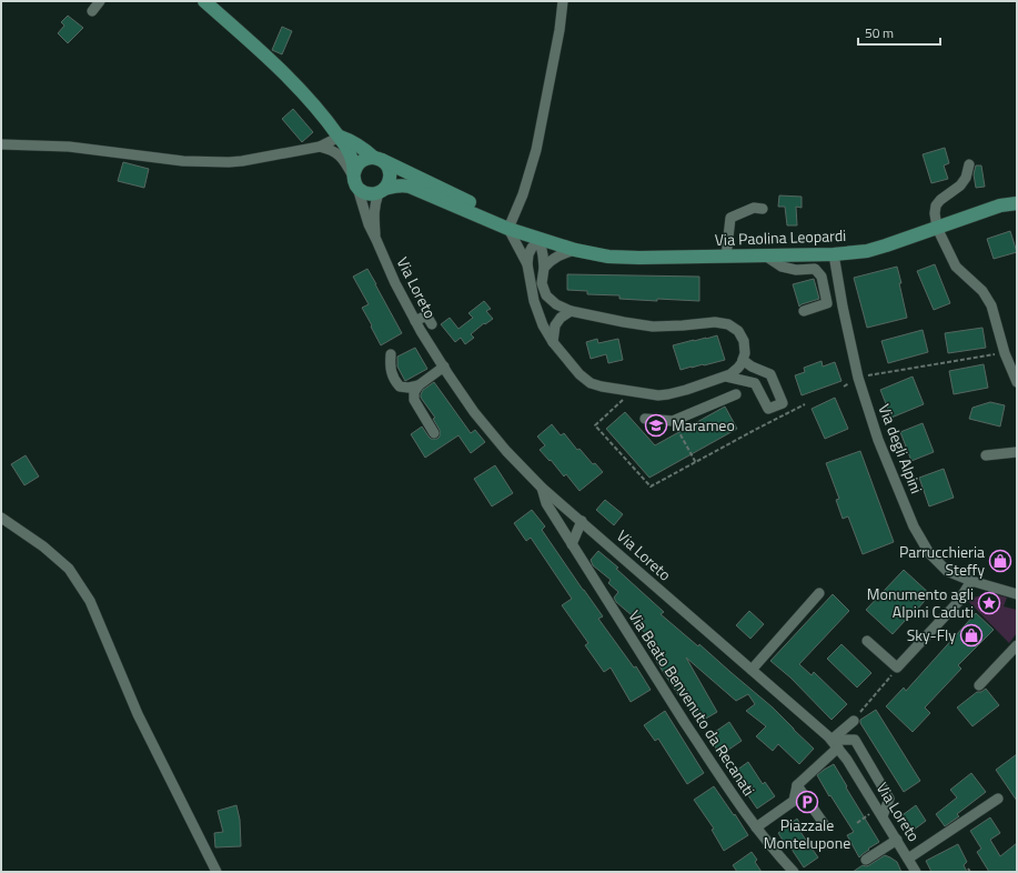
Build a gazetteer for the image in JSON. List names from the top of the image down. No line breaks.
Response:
{"streets":{"main road":["Via Paolina Leopardi"],"street":["Via Loreto","Via degli Alpini","Via Beato Benvenuto da Recanati"]},"crossings":[["Via Paolina Leopardi","Via Loreto"],["Via Paolina Leopardi","Via degli Alpini"],["Via Loreto","Via Beato Benvenuto da Recanati"]],"places":{"school or university":["Marameo"],"shop":["Parrucchieria Steffy","Sky-Fly"],"place":["Monumento agli Alpini Caduti"],"parking":["Piazzale Montelupone"]},"scale_bar":"50 m"}
